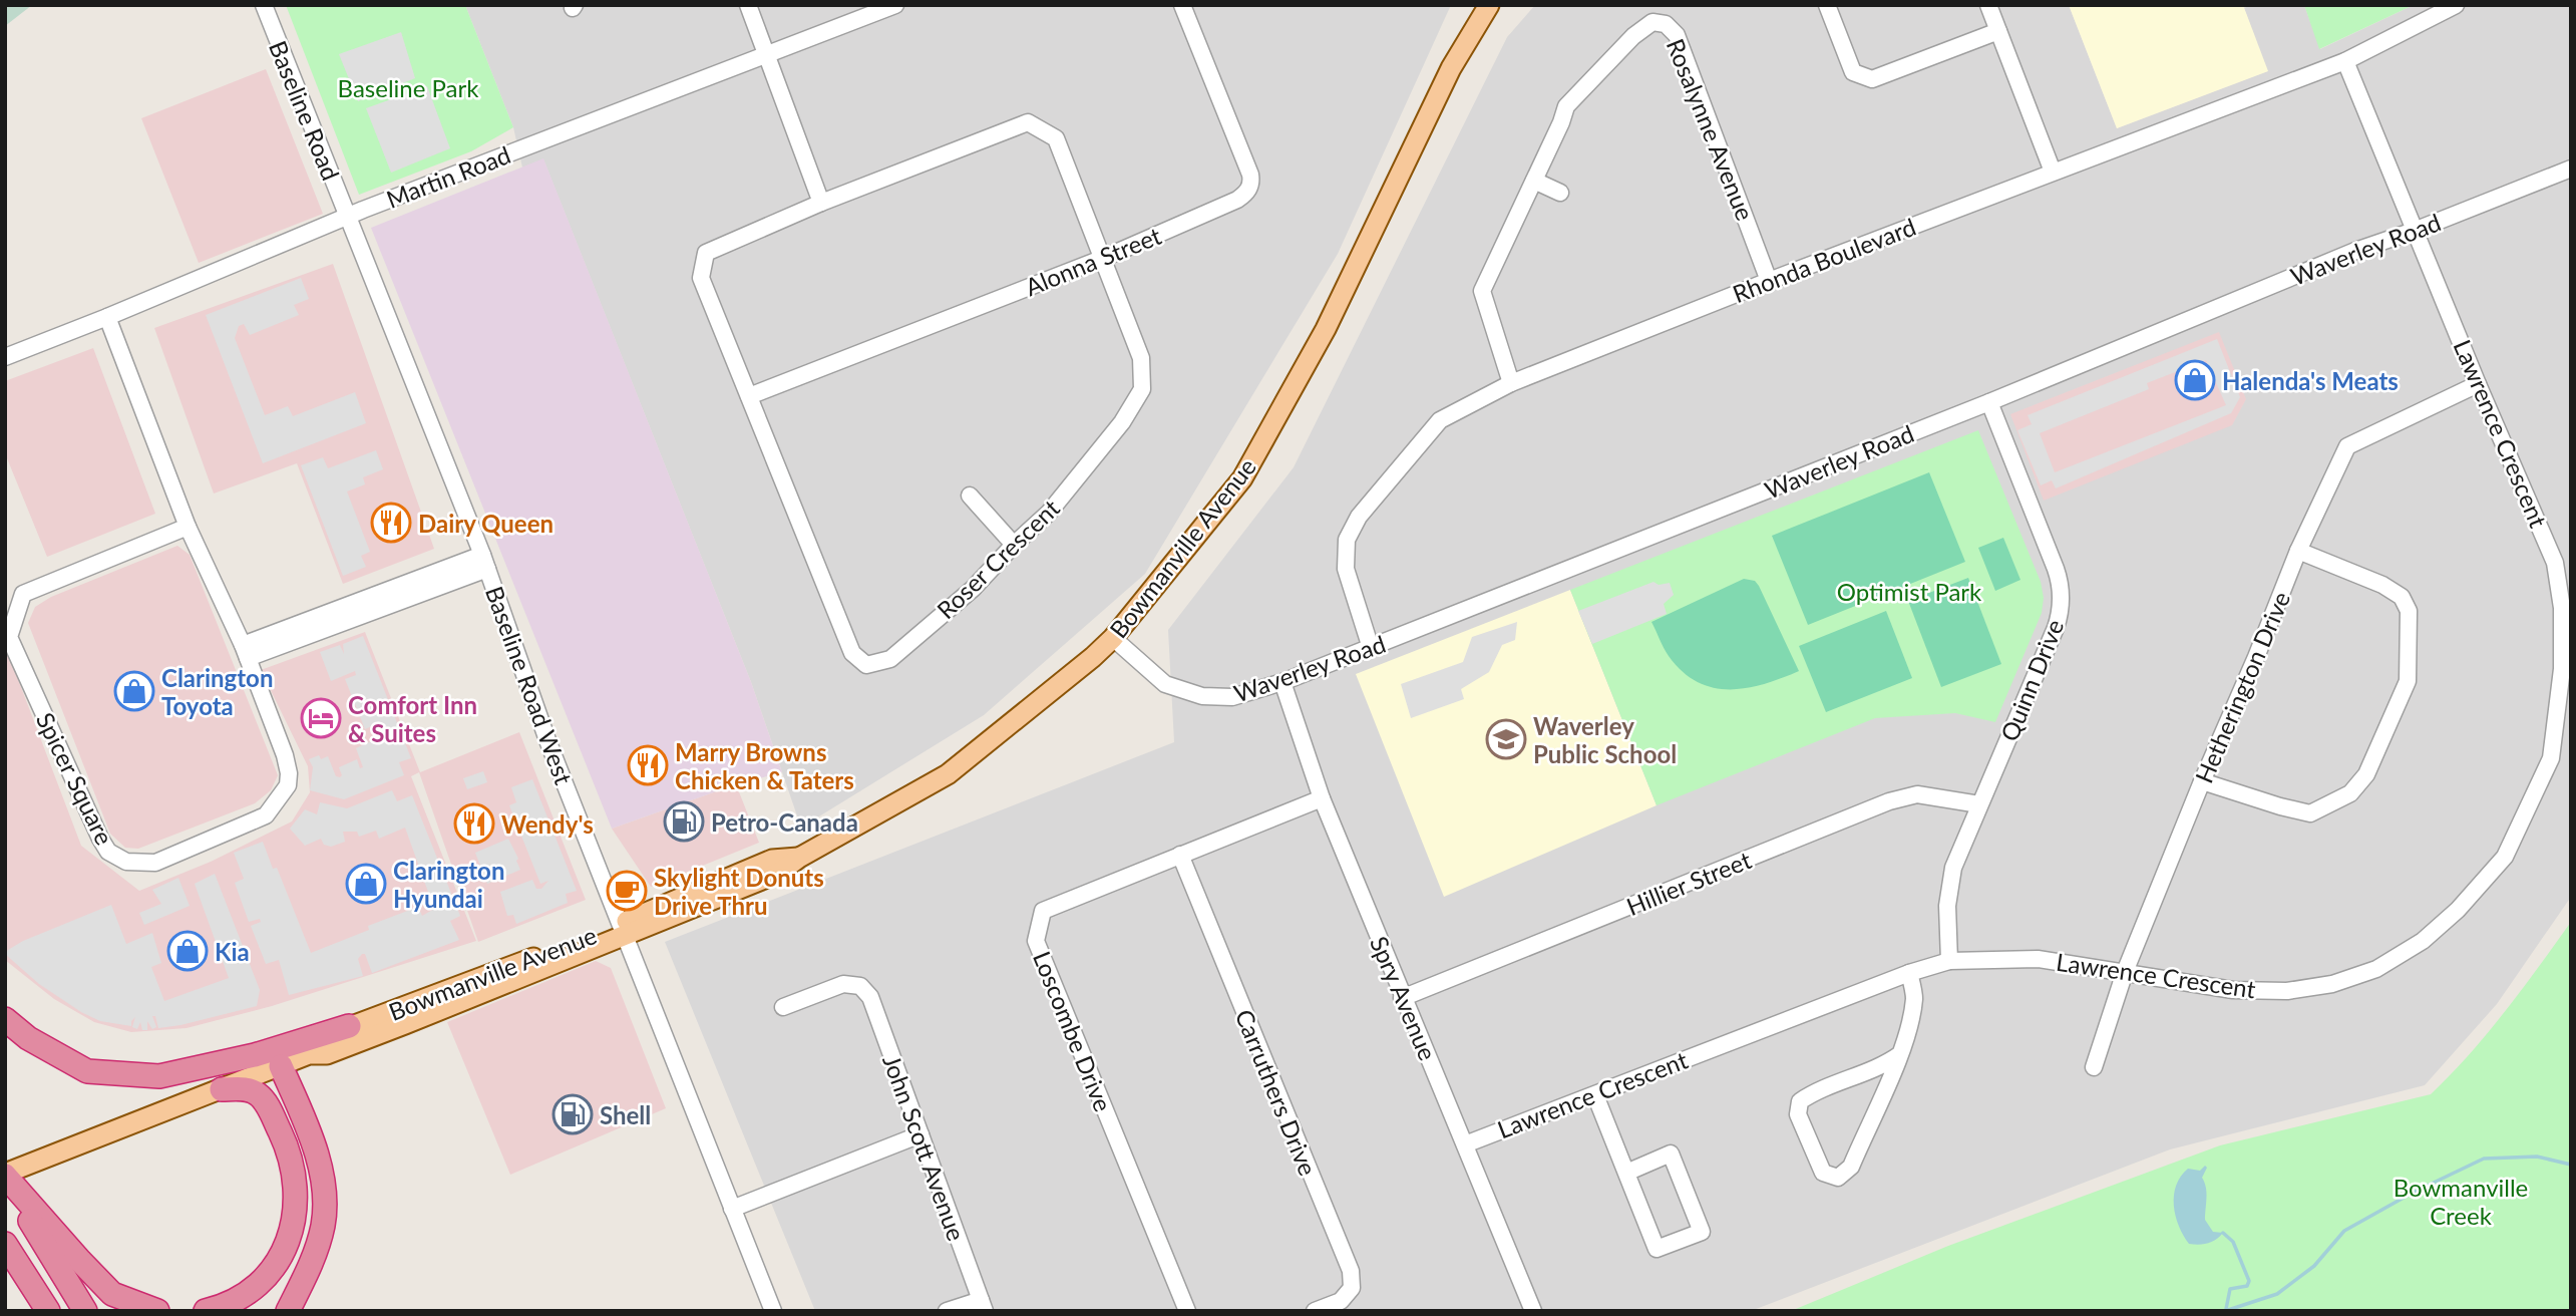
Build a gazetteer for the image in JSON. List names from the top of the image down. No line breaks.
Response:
{"streets":{"main road":["Bowmanville Avenue"],"street":["Baseline Road","Rosalynne Avenue","Martin Road","Waverley Road","Rhonda Boulevard","Alonna Street","Lawrence Crescent","Roser Crescent","Quinn Drive","Baseline Road West","Hetherington Drive","Spicer Square","Hillier Street","Spry Avenue","Loscombe Drive","Carruthers Drive","John Scott Avenue"]},"crossings":[["Baseline Road","Martin Road"],["Baseline Road","Baseline Road West"],["Rosalynne Avenue","Rhonda Boulevard"],["Martin Road","Baseline Road West"],["Martin Road","Spicer Square"],["Waverley Road","Rhonda Boulevard"],["Waverley Road","Lawrence Crescent"],["Waverley Road","Bowmanville Avenue"],["Waverley Road","Quinn Drive"],["Waverley Road","Spry Avenue"],["Rhonda Boulevard","Lawrence Crescent"],["Alonna Street","Roser Crescent"],["Lawrence Crescent","Quinn Drive"],["Lawrence Crescent","Hetherington Drive"],["Lawrence Crescent","Spry Avenue"],["Bowmanville Avenue","Baseline Road West"],["Quinn Drive","Hillier Street"],["Hillier Street","Spry Avenue"],["Spry Avenue","Loscombe Drive"],["Loscombe Drive","Carruthers Drive"]],"parks":["Baseline Park","Optimist Park","Bowmanville Creek"],"places":{"shop":["Halenda's Meats","Clarington Toyota","Clarington Hyundai","Kia"],"restaurant":["Dairy Queen","Marry Browns Chicken & Taters","Wendy's"],"hotel":["Comfort Inn & Suites"],"school or university":["Waverley Public School"],"fuel station":["Petro-Canada","Shell"],"cafe":["Skylight Donuts Drive Thru"]}}
